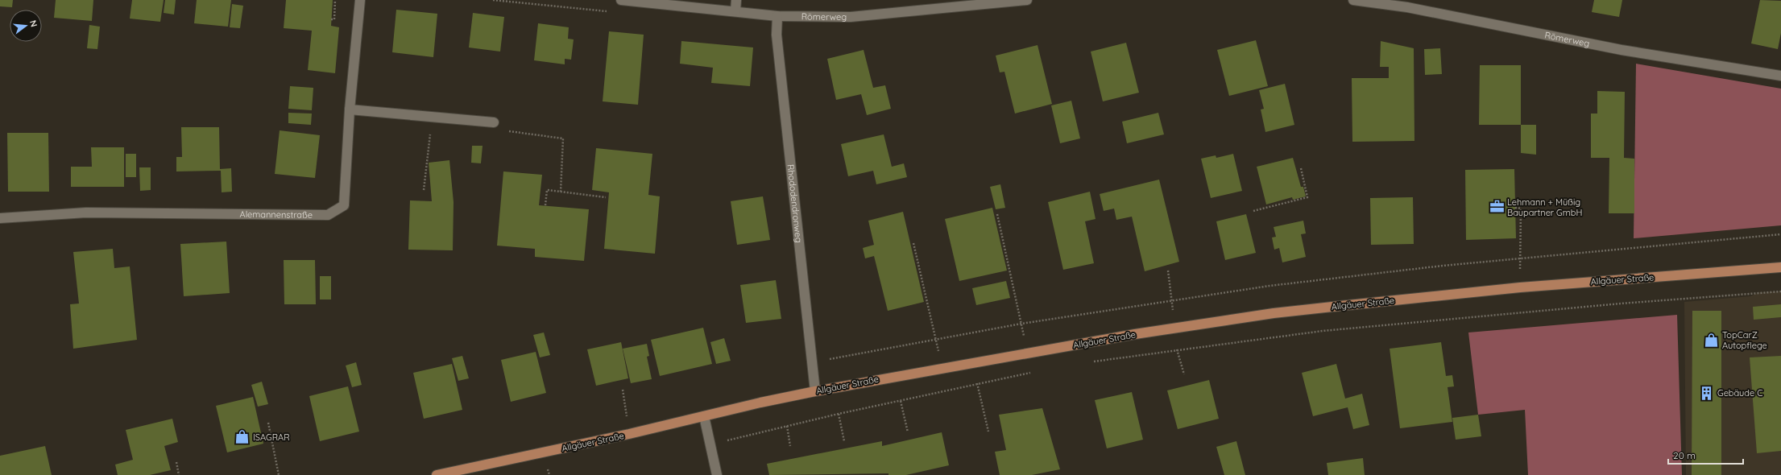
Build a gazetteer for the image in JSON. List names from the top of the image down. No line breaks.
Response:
{"streets":{"main road":["Allgäuer Straße"],"street":["Römerweg","Rhododendronweg","Alemannenstraße"]},"crossings":[["Römerweg","Rhododendronweg"],["Rhododendronweg","Allgäuer Straße"]],"places":{"office":["Lehmann + Müßig Baupartner GmbH"],"shop":["TopCarZ Autopflege","ISAGRAR"],"building":["Gebäude C"]},"scale_bar":"20 m","north":"right"}
